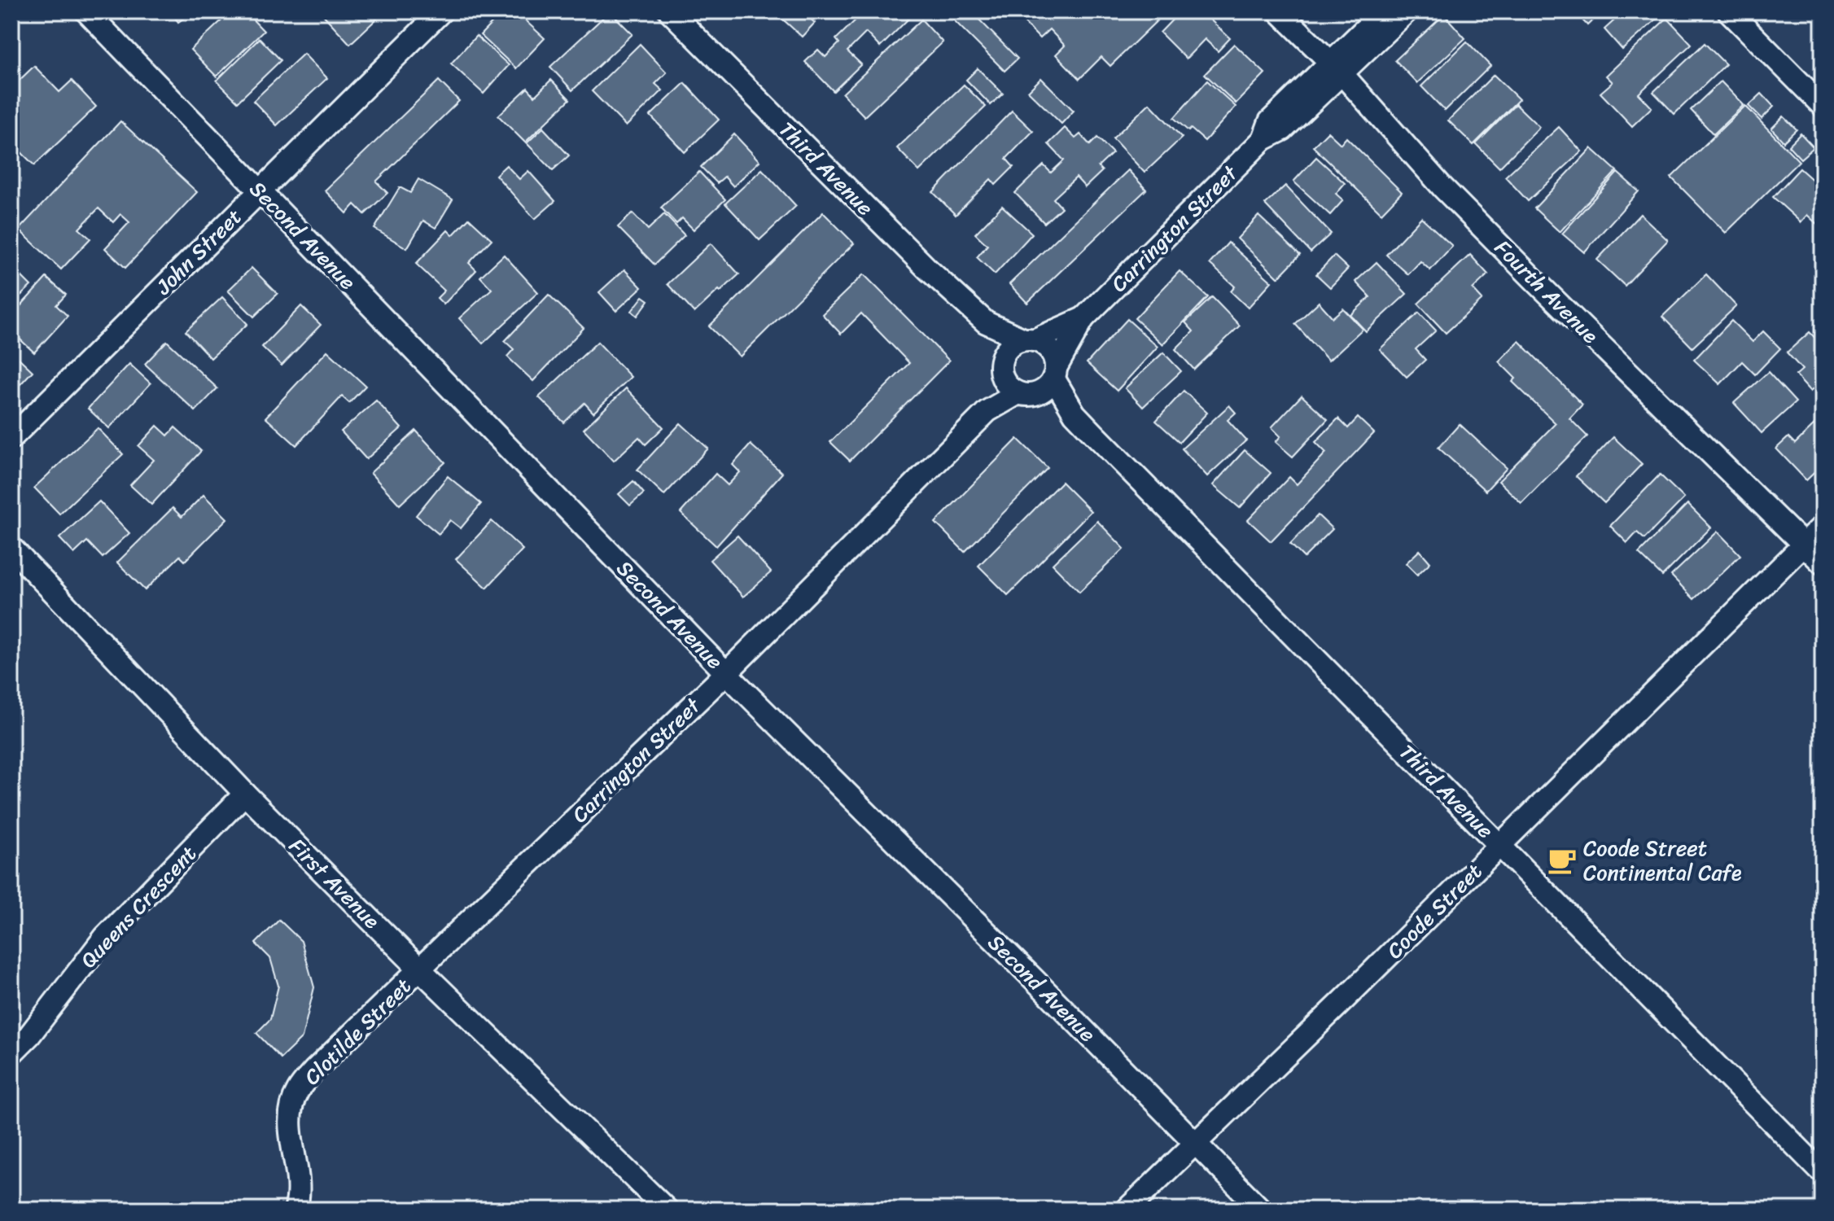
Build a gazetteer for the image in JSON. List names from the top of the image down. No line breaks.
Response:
{"streets":{"street":["Third Avenue","Carrington Street","Second Avenue","John Street","Fourth Avenue","First Avenue","Queens Crescent","Coode Street","Clotilde Street"]},"crossings":[["Third Avenue","Carrington Street"],["Third Avenue","Coode Street"],["Carrington Street","Second Avenue"],["Carrington Street","Fourth Avenue"],["Carrington Street","First Avenue"],["Carrington Street","Clotilde Street"],["Second Avenue","John Street"],["Second Avenue","Coode Street"],["Fourth Avenue","Coode Street"],["First Avenue","Queens Crescent"],["First Avenue","Clotilde Street"]],"places":{"cafe":["Coode Street Continental Cafe"]}}
